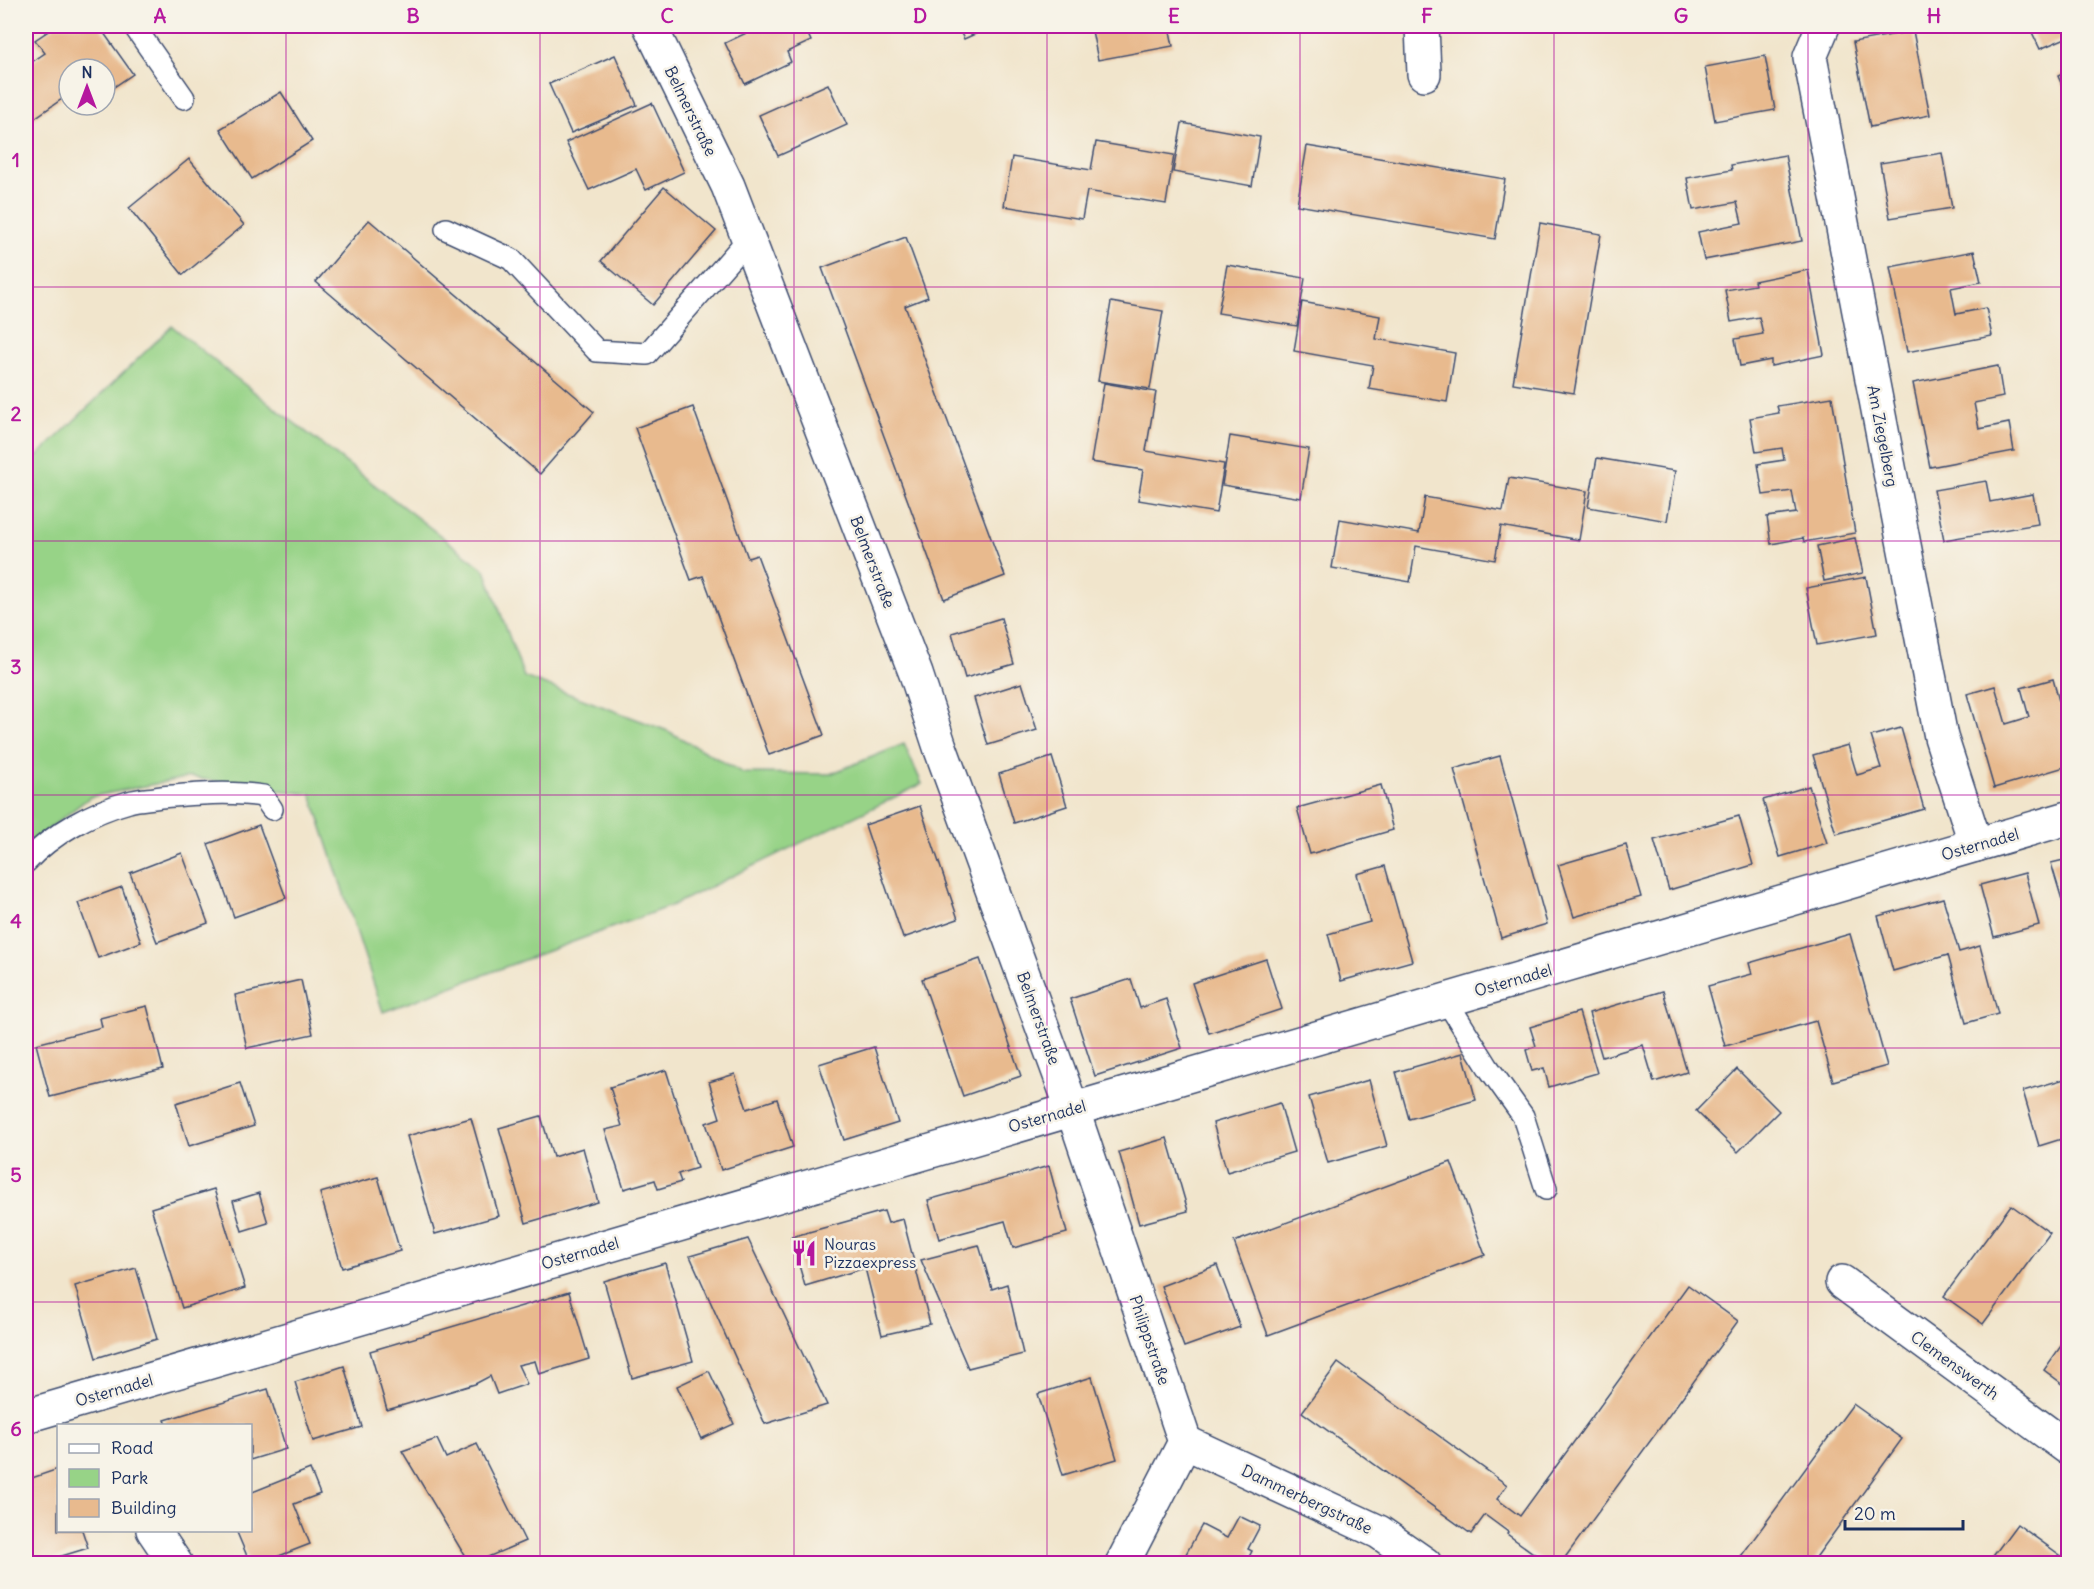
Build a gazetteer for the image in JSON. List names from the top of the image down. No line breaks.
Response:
{"streets":{"street":["Belmerstraße","Am Ziegelberg","Osternadel","Philippstraße","Clemenswerth","Dammerbergstraße"]},"crossings":[["Belmerstraße","Osternadel"],["Belmerstraße","Philippstraße"],["Am Ziegelberg","Osternadel"],["Osternadel","Philippstraße"],["Philippstraße","Dammerbergstraße"]],"places":{"restaurant":["Nouras Pizzaexpress"]},"legend":["Road","Park","Building"],"scale_bar":"20 m","north":"top","grid":{"columns":["A","B","C","D","E","F","G","H"],"rows":["1","2","3","4","5","6"]}}
